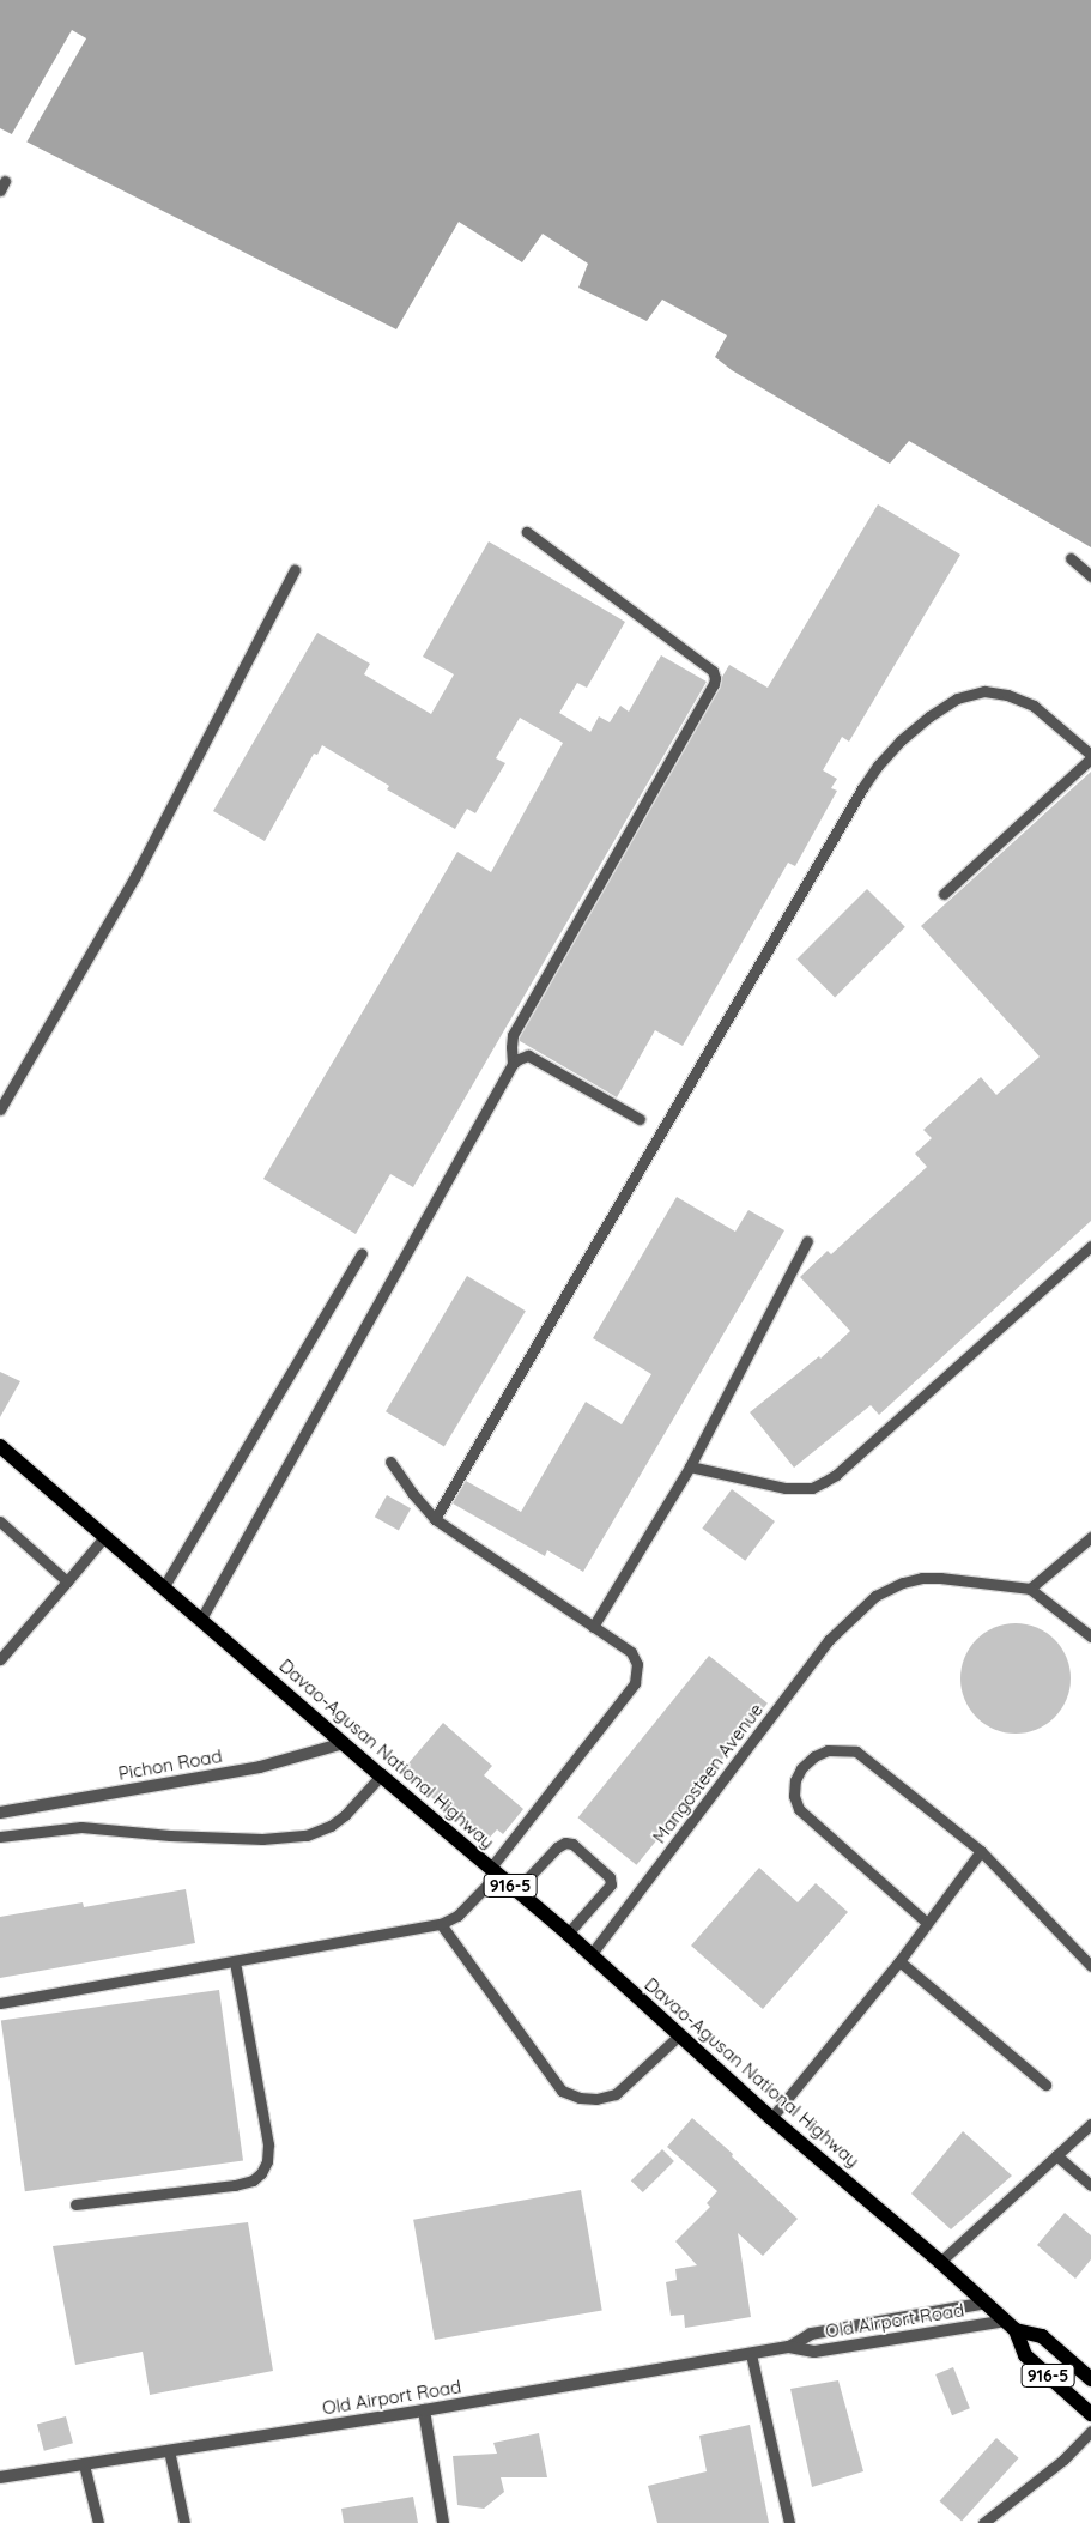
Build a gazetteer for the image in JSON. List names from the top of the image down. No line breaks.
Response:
{"streets":{"main road":["Davao-Agusan National Highway","916-5"],"street":["Pichon Road","Old Airport Road"],"lane":["Mangosteen Avenue"]},"crossings":[["Davao-Agusan National Highway","Pichon Road"],["Davao-Agusan National Highway","Mangosteen Avenue"],["Davao-Agusan National Highway","Old Airport Road"]]}
